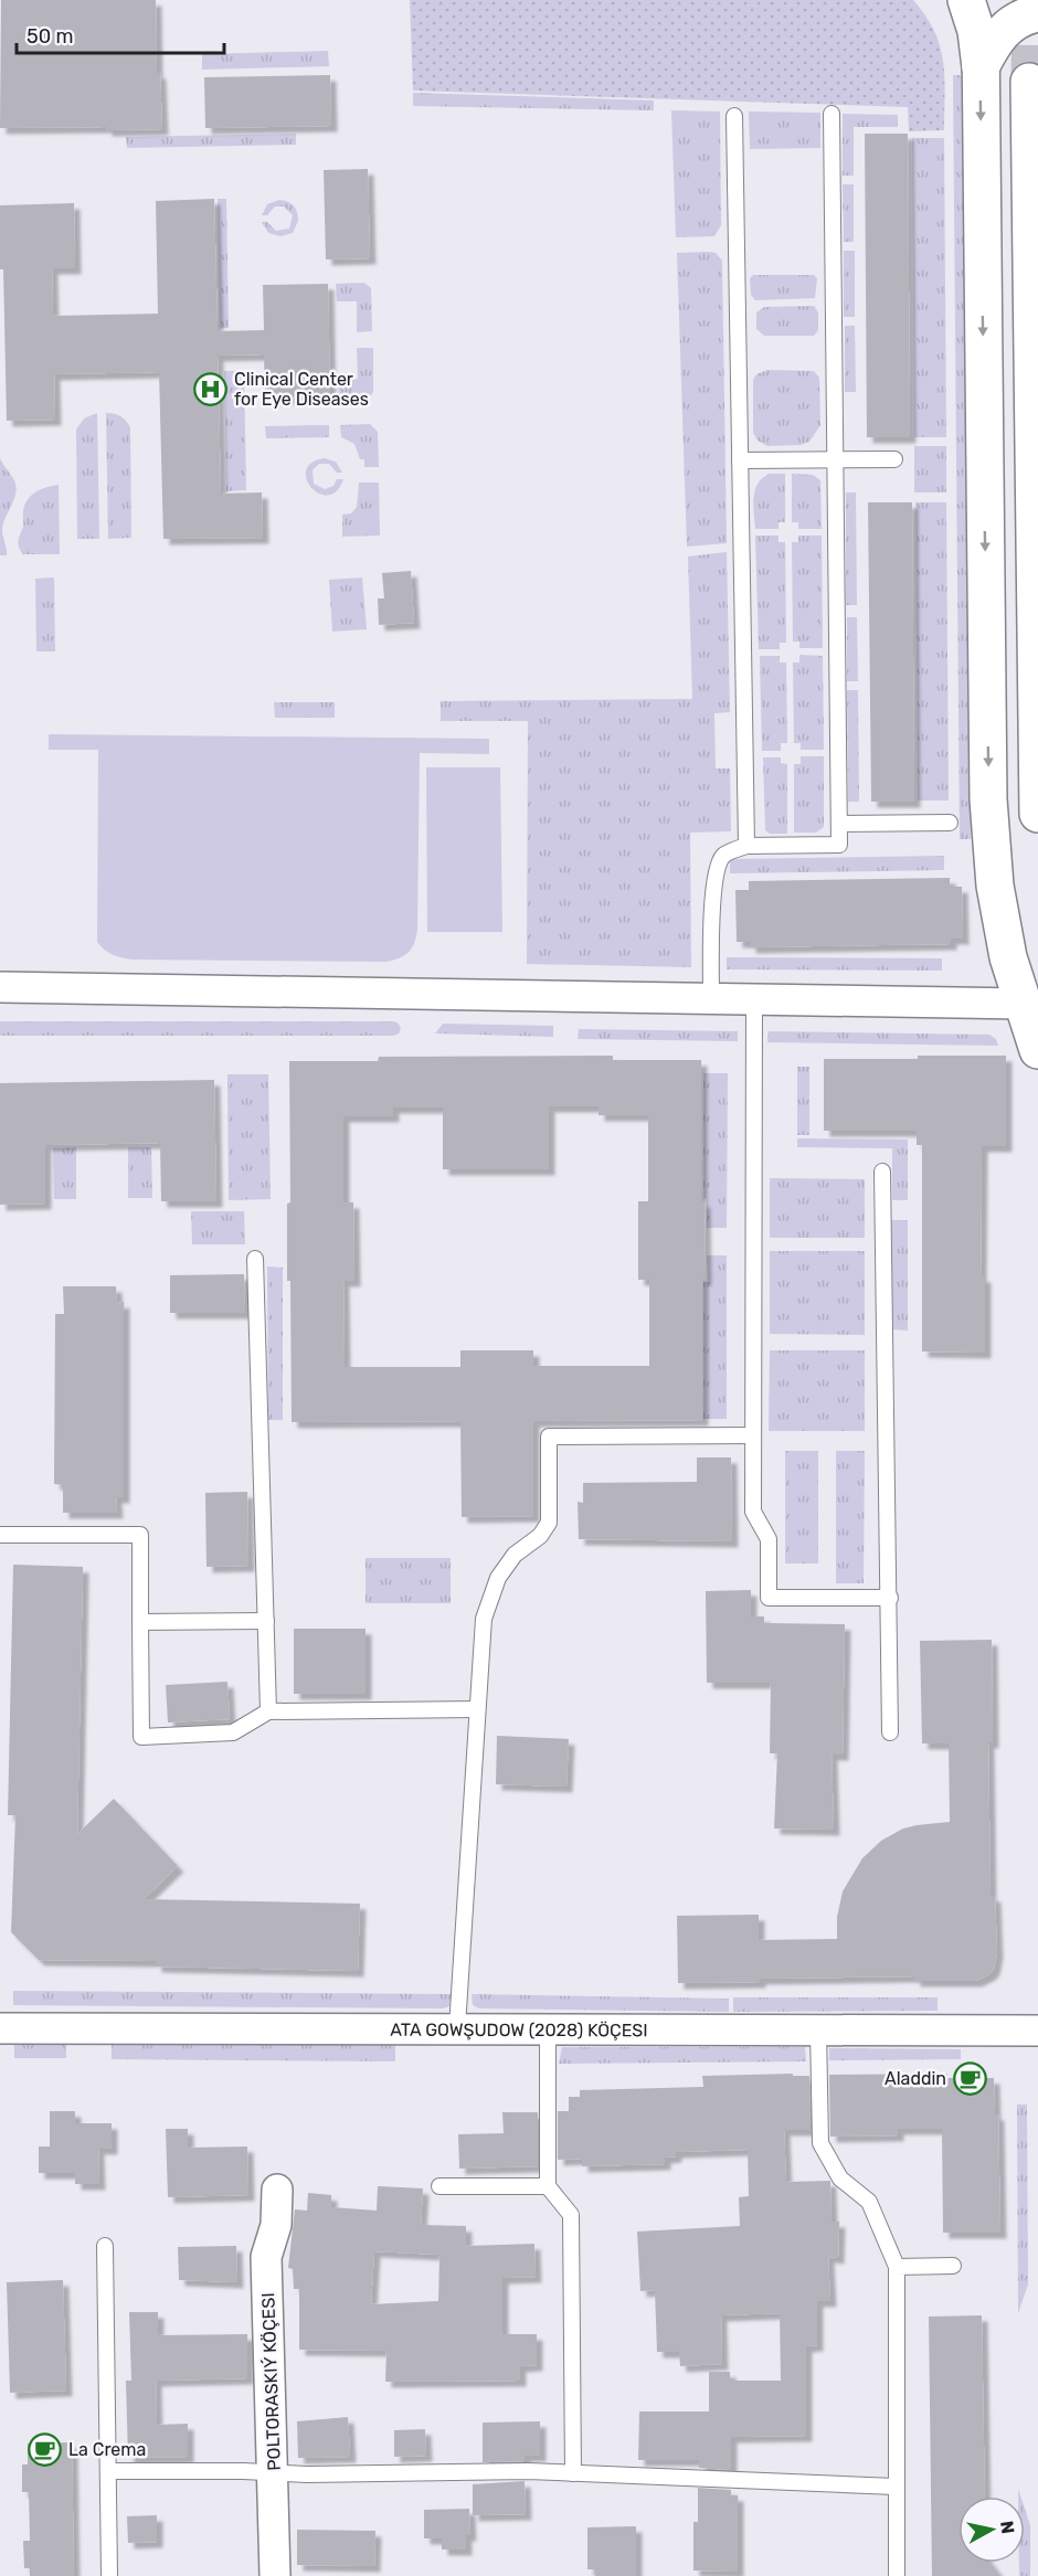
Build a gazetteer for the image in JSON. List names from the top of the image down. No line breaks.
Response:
{"streets":{"street":["ATA GOWŞUDOW (2028) KÖÇESI","POLTORASKIÝ KÖÇESI"]},"places":{"hospital":["Clinical Center for Eye Diseases"],"cafe":["Aladdin","La Crema"]},"scale_bar":"50 m","north":"right"}
